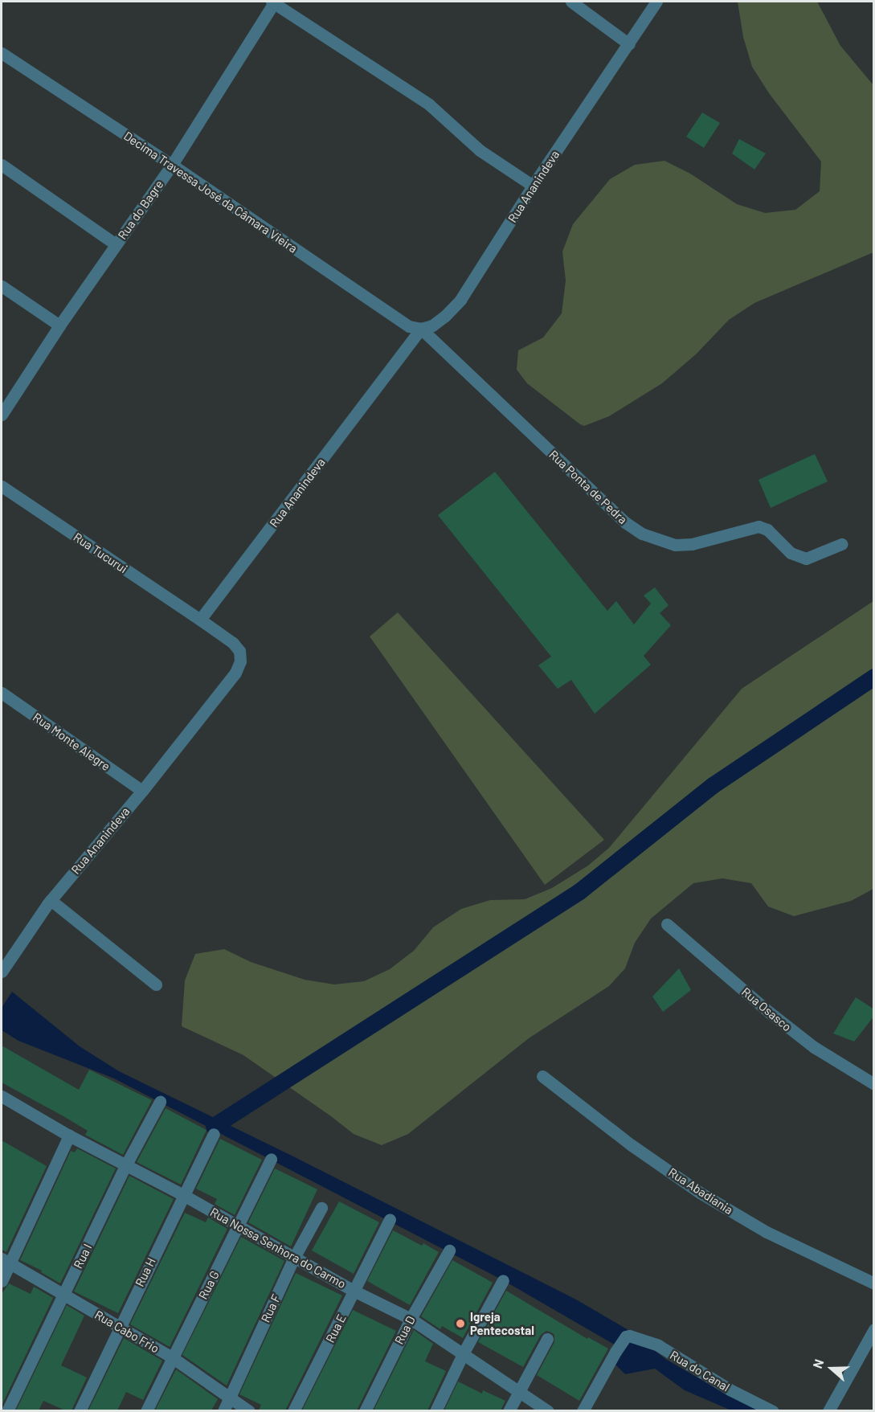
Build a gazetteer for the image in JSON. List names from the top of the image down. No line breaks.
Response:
{"streets":{"street":["Rua Ananindeva","Decima Travessa José da Câmara Vieira","Rua do Bagre","Rua Ponta de Pedra","Rua Tucurui","Rua Monte Alegre","Rua Osasco","Rua Abadiania","Rua Nossa Senhora do Carmo","Rua I","Rua H","Rua G","Rua F","Rua E","Rua D","Rua Cabo Frio","Rua do Canal"]},"crossings":[["Rua Ananindeva","Decima Travessa José da Câmara Vieira"],["Rua Ananindeva","Rua Ponta de Pedra"],["Rua Ananindeva","Rua Tucurui"],["Rua Ananindeva","Rua Monte Alegre"],["Decima Travessa José da Câmara Vieira","Rua do Bagre"],["Decima Travessa José da Câmara Vieira","Rua Ponta de Pedra"],["Rua Nossa Senhora do Carmo","Rua I"],["Rua Nossa Senhora do Carmo","Rua H"],["Rua Nossa Senhora do Carmo","Rua G"],["Rua Nossa Senhora do Carmo","Rua F"],["Rua Nossa Senhora do Carmo","Rua E"],["Rua Nossa Senhora do Carmo","Rua D"],["Rua I","Rua Cabo Frio"],["Rua H","Rua Cabo Frio"],["Rua G","Rua Cabo Frio"],["Rua F","Rua Cabo Frio"]],"places":["Igreja Pentecostal"],"north":"left"}
